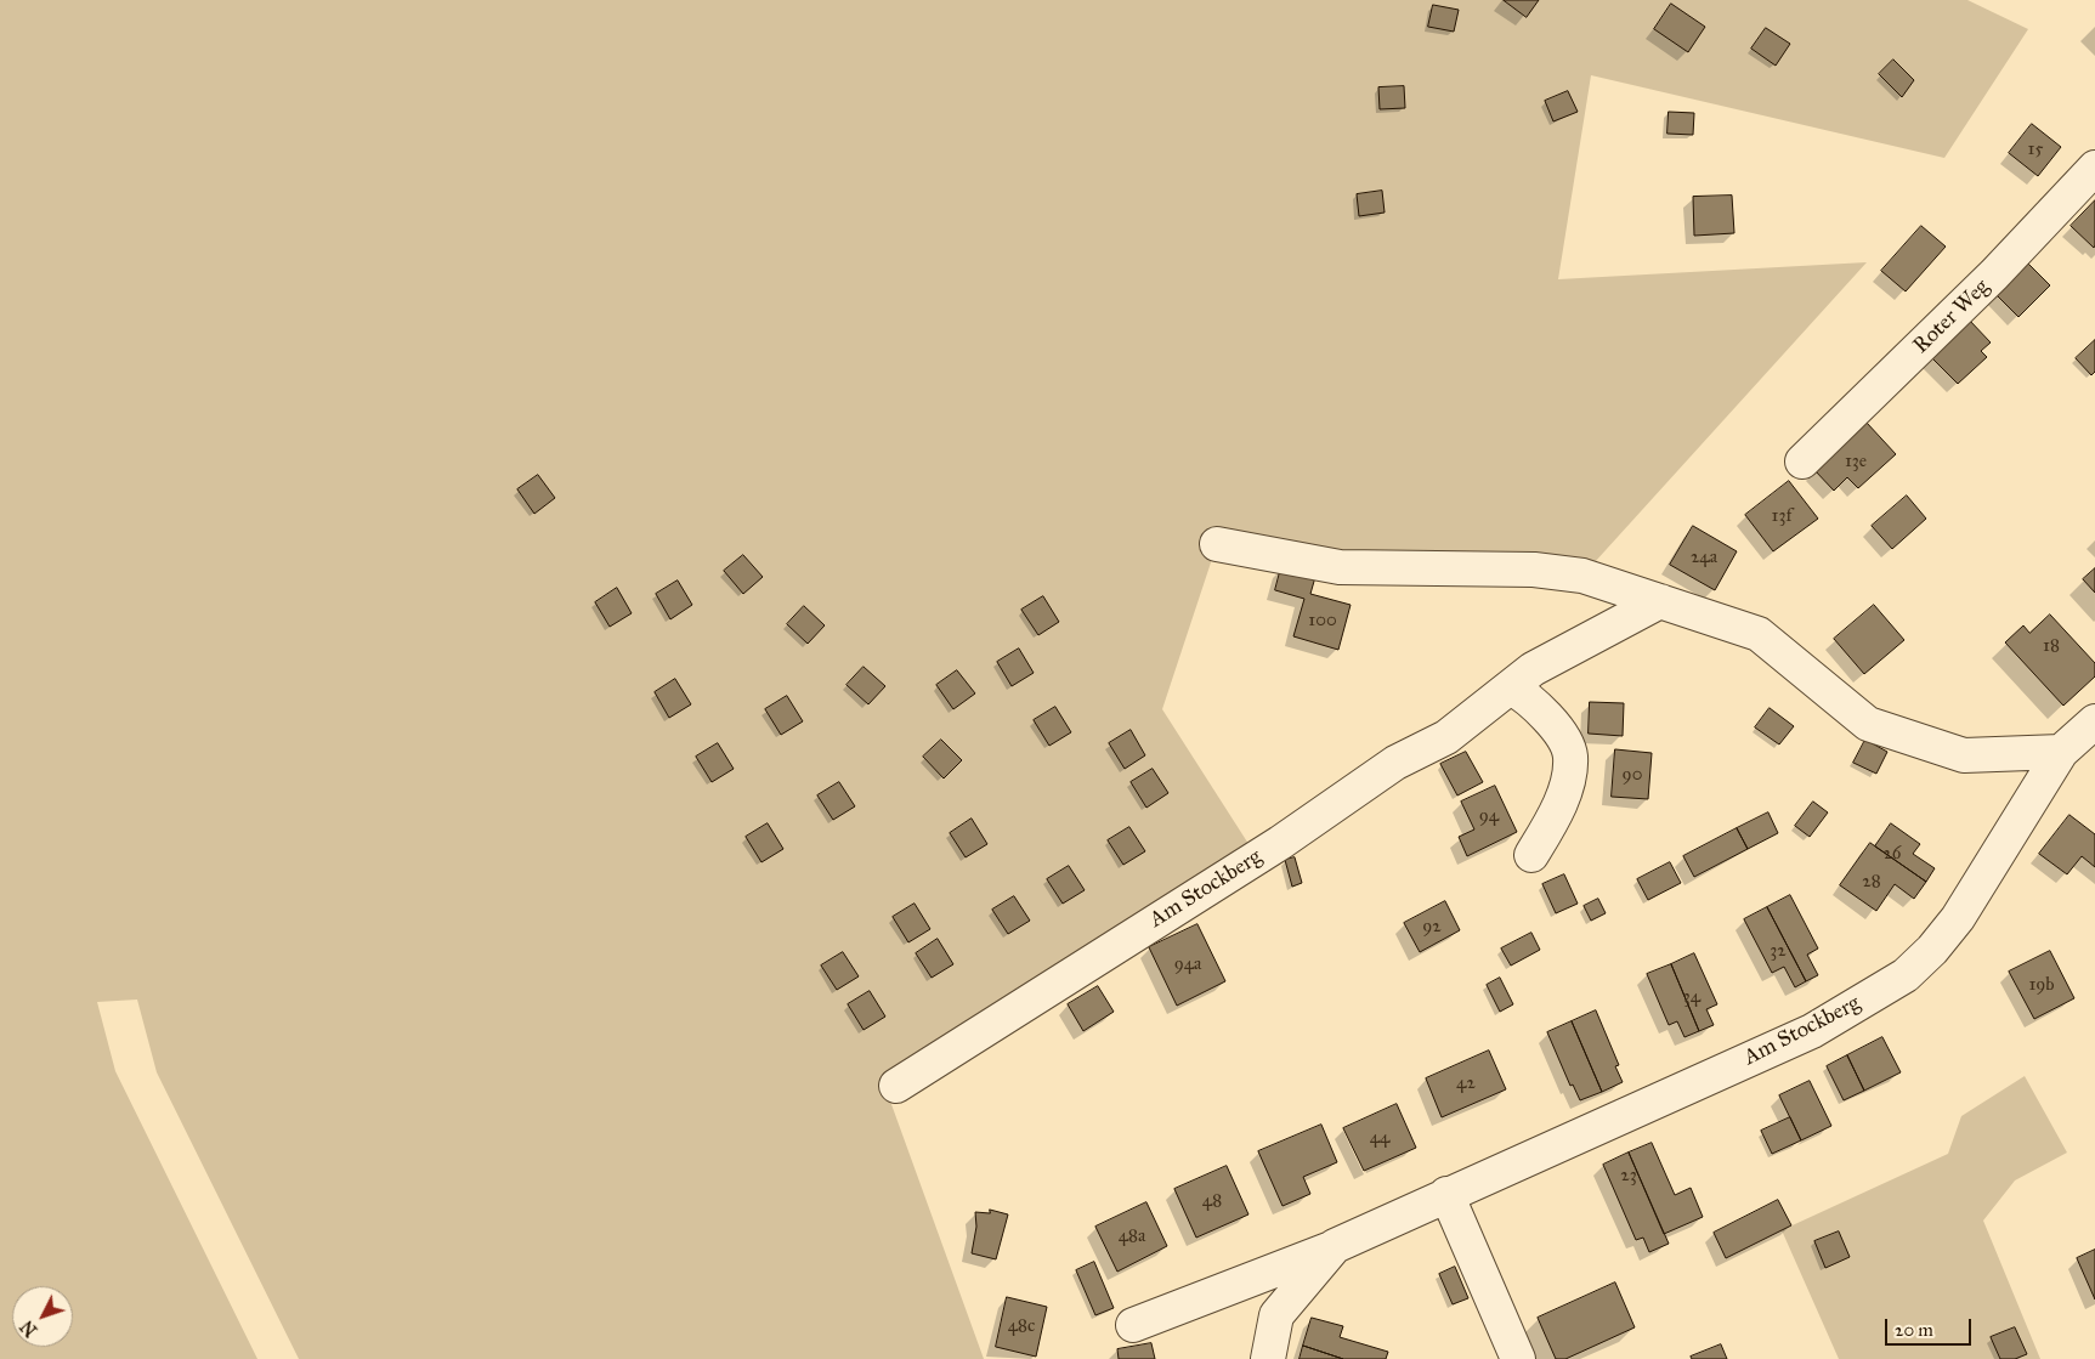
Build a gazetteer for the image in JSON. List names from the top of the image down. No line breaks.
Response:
{"streets":{"street":["Roter Weg","Am Stockberg"]},"house_numbers":["15","13e","13f","24a","100","18","90","94","26","28","92","32","94a","19b","34","42","44","23","48","48a","48c"],"scale_bar":"20 m","north":"bottom left"}
